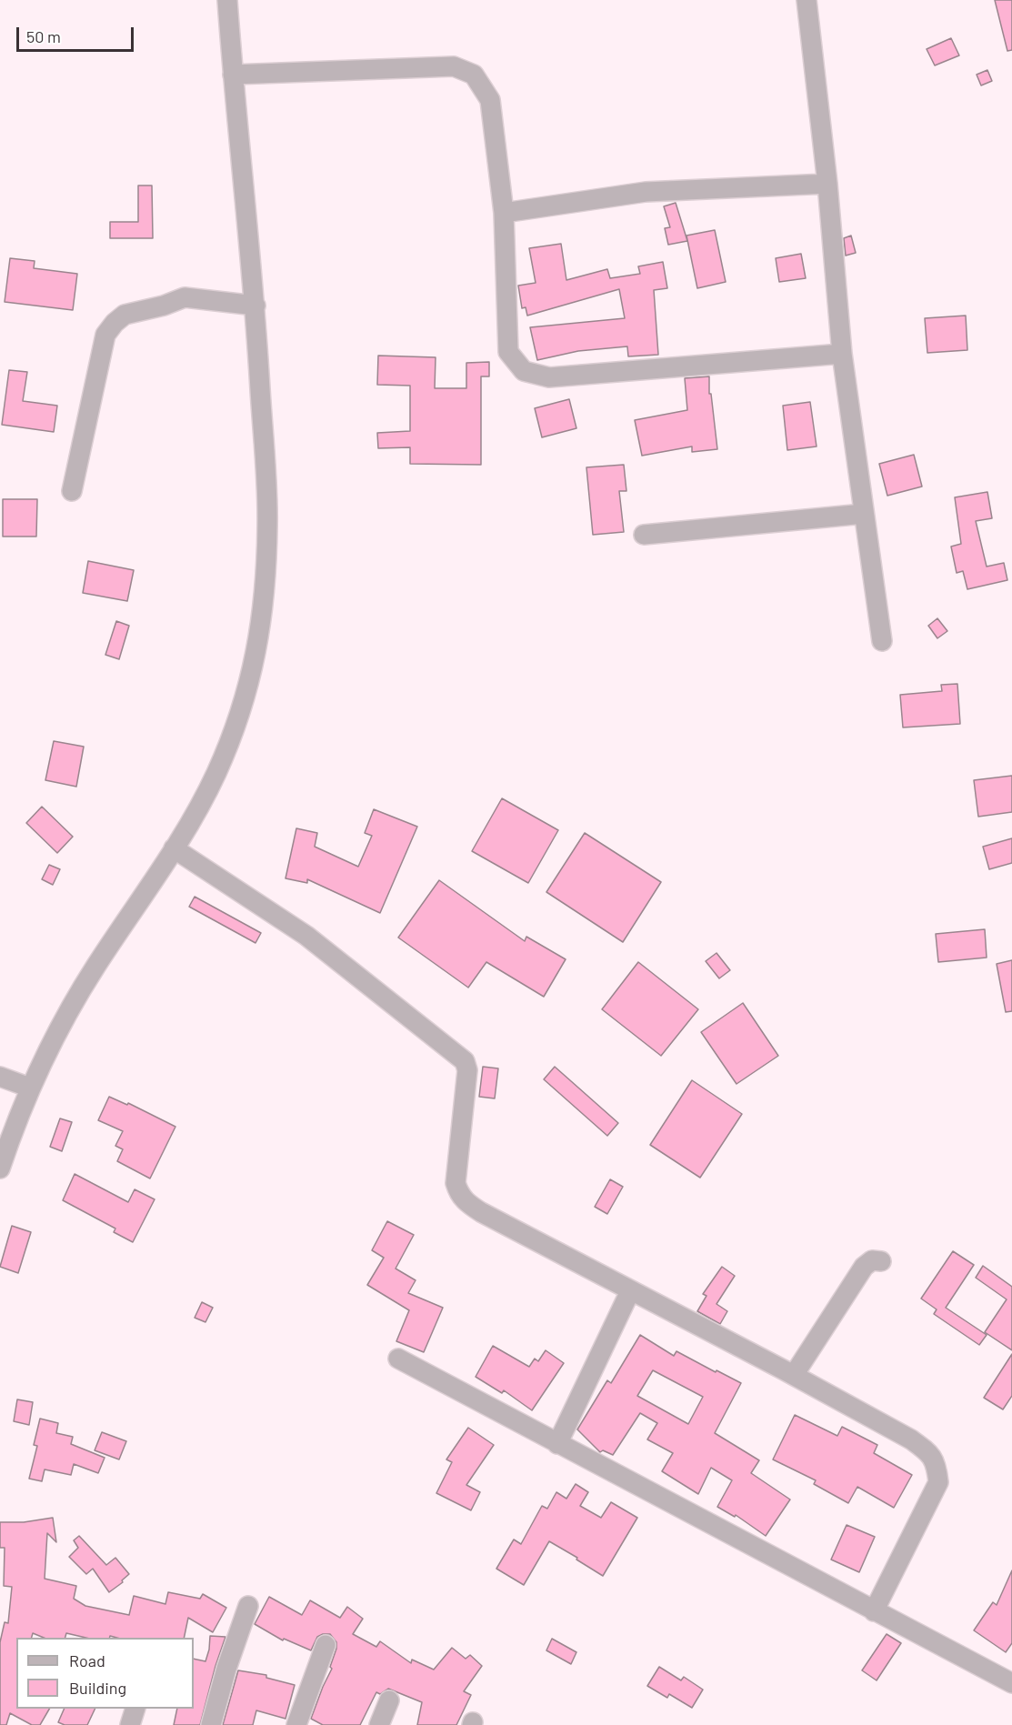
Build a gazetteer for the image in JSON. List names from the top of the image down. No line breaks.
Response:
{"legend":["Road","Building"],"scale_bar":"50 m"}
